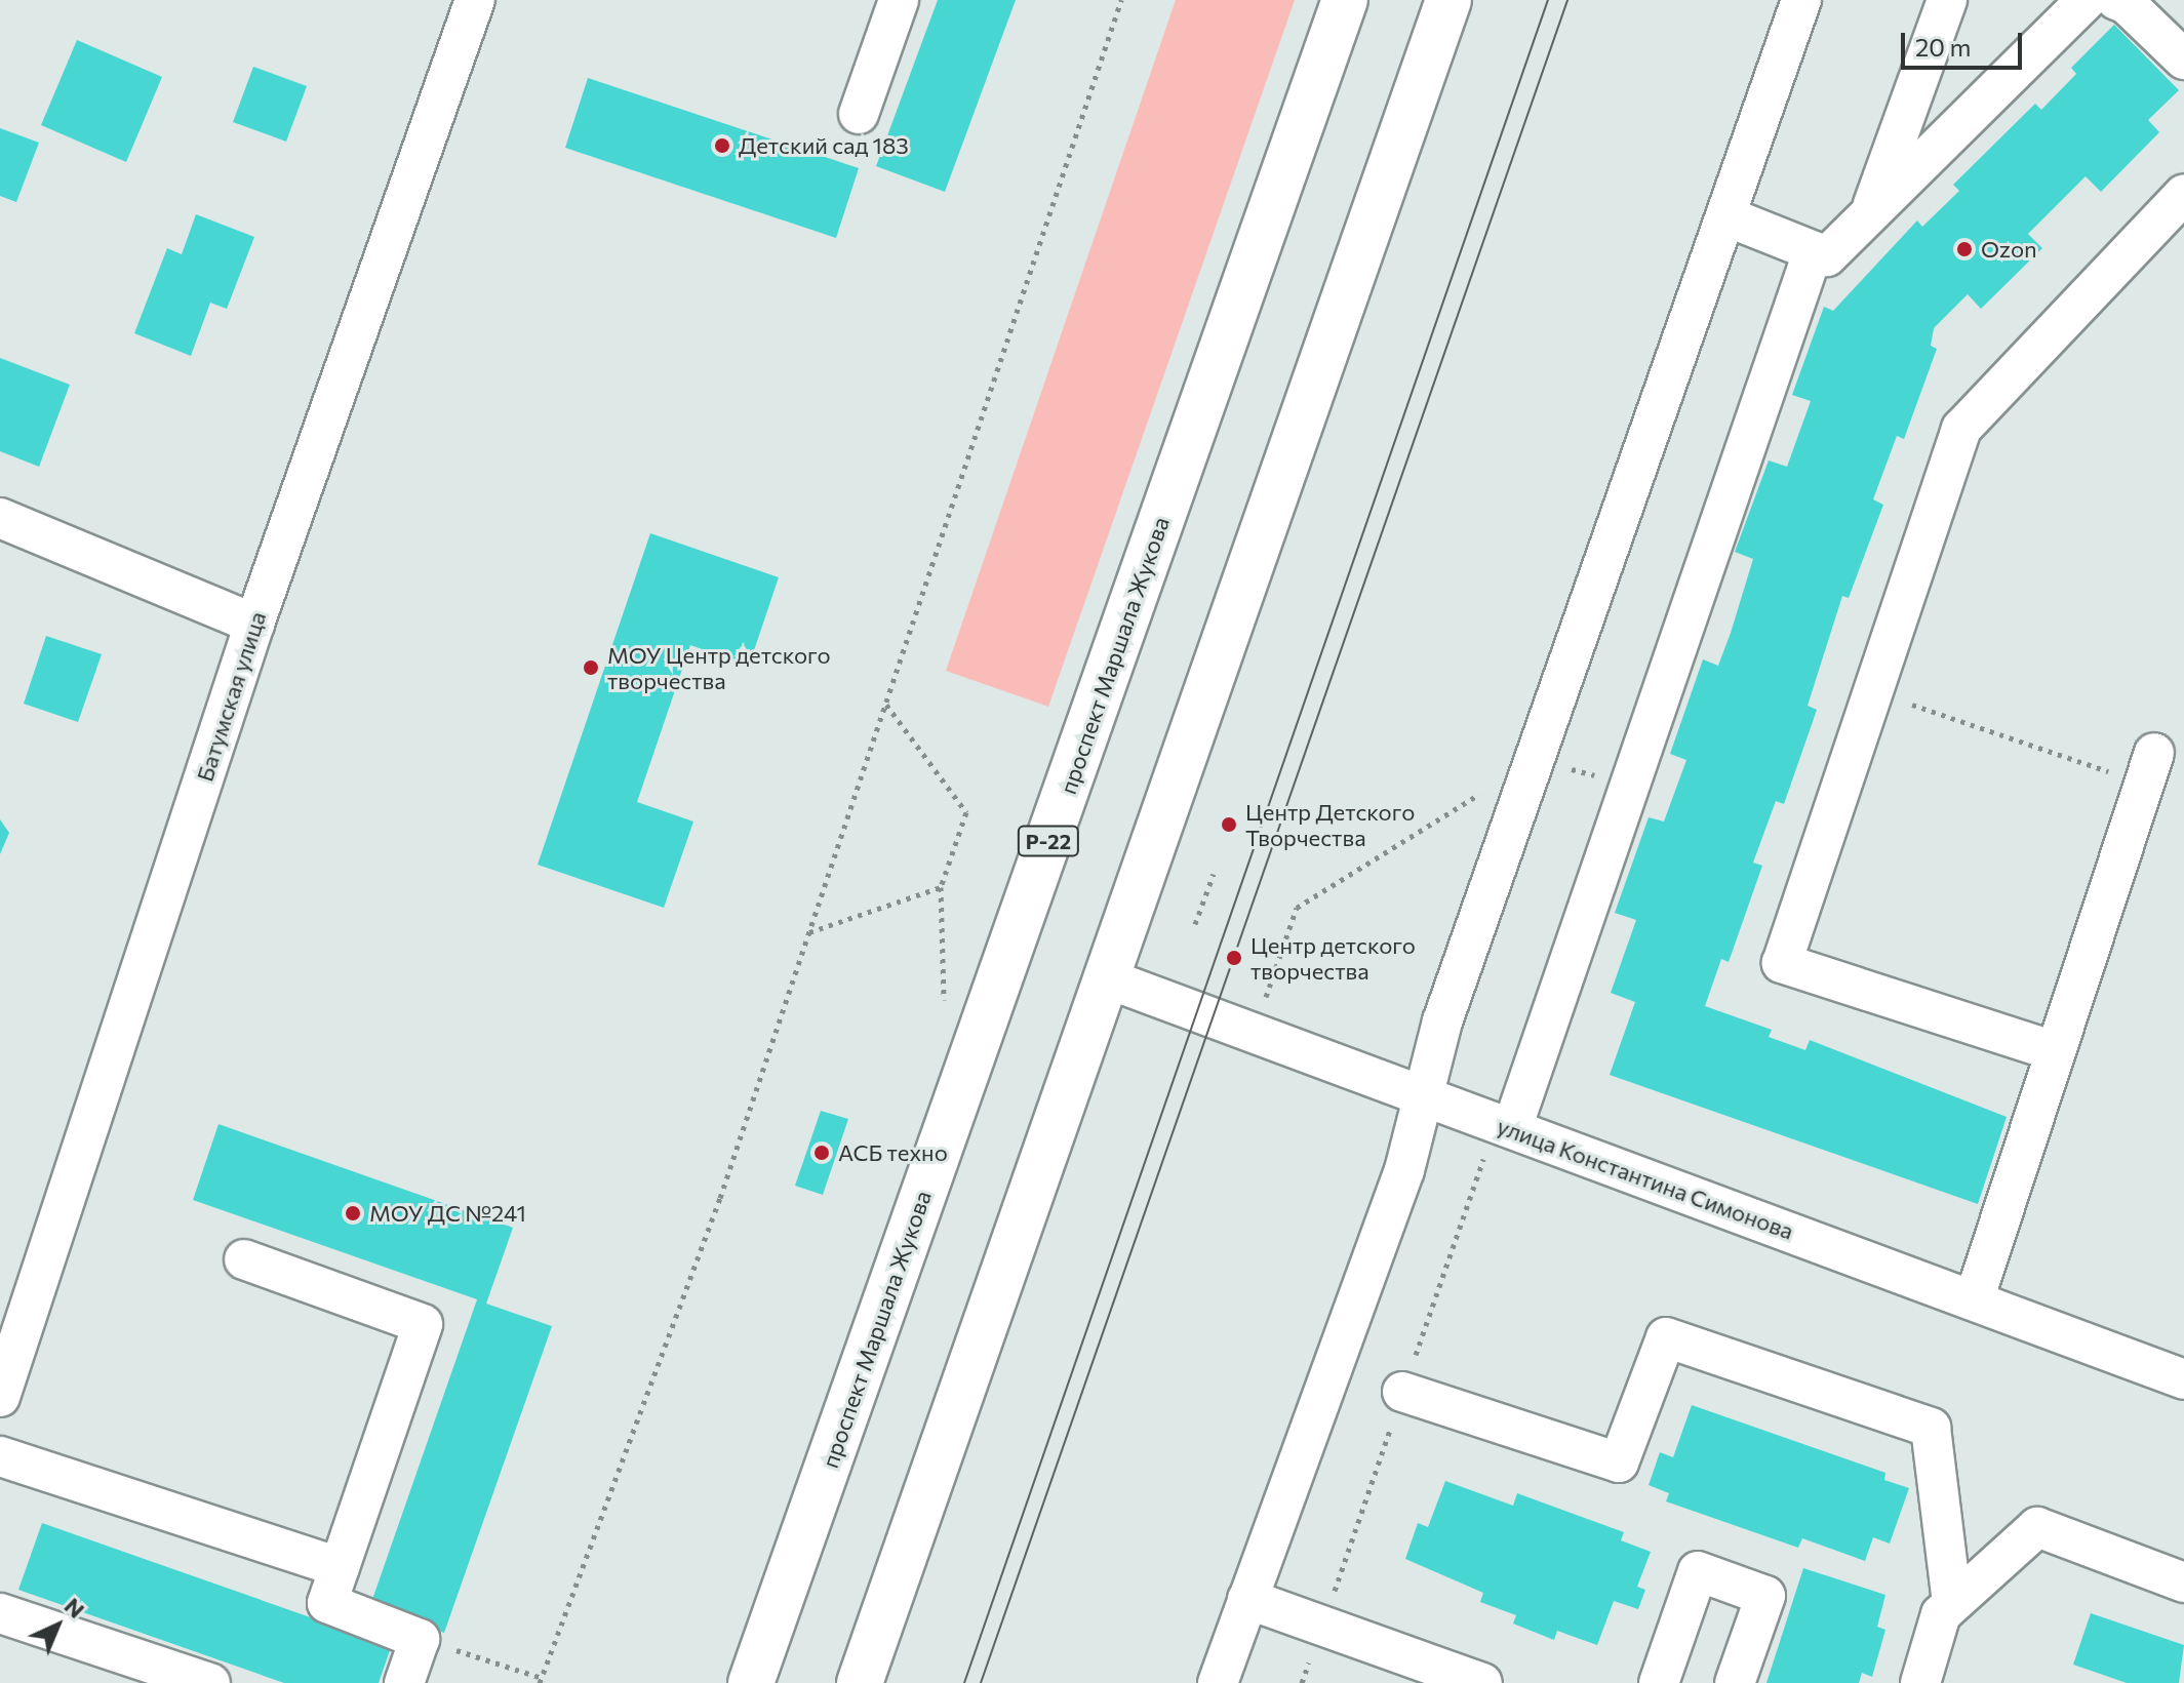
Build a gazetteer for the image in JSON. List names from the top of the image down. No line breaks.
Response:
{"streets":{"highway":["проспект Маршала Жукова","Р-22"],"street":["Батумская улица","улица Константина Симонова"]},"places":["Детский сад 183","Ozon","МОУ Центр детского творчества","Центр Детского Творчества","Центр детского творчества","АСБ техно","МОУ ДС №241"],"scale_bar":"20 m","north":"top right"}
